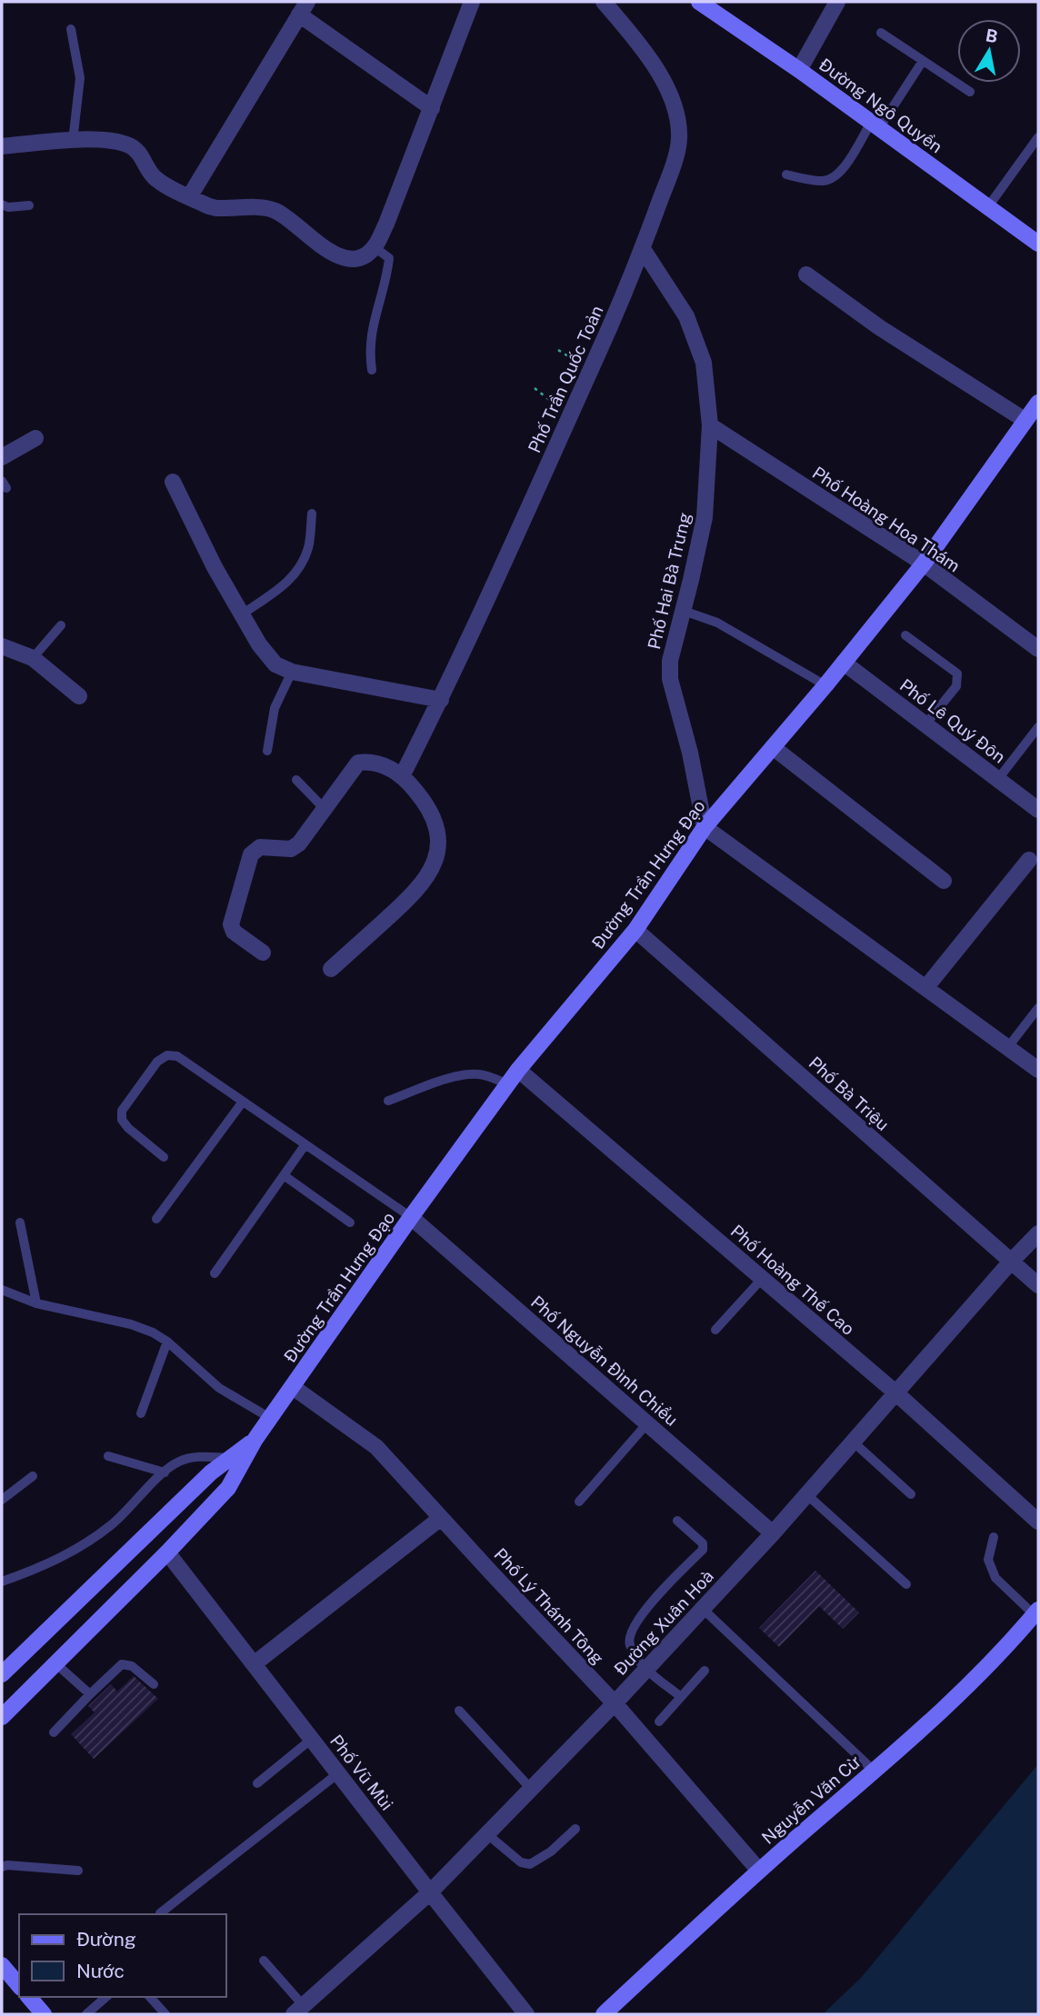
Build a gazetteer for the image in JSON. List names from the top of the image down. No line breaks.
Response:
{"streets":{"street":["Đường Ngô Quyền","Phố Trần Quốc Toản","Phố Hoàng Hoa Thám","Phố Hai Bà Trưng","Phố Lê Quý Đôn","Đường Trần Hưng Đạo","Phố Bà Triệu","Phố Hoàng Thế Cao","Phố Nguyễn Đình Chiểu","Phố Lý Thánh Tông","Đường Xuân Hoà","Phố Vũ Mùi","Nguyễn Văn Cừ"]},"crossings":[["Phố Trần Quốc Toản","Phố Hai Bà Trưng"],["Phố Hoàng Hoa Thám","Phố Hai Bà Trưng"],["Phố Hoàng Hoa Thám","Đường Trần Hưng Đạo"],["Phố Hai Bà Trưng","Đường Trần Hưng Đạo"],["Phố Lê Quý Đôn","Đường Trần Hưng Đạo"],["Đường Trần Hưng Đạo","Phố Bà Triệu"],["Đường Trần Hưng Đạo","Phố Hoàng Thế Cao"],["Đường Trần Hưng Đạo","Phố Nguyễn Đình Chiểu"],["Đường Trần Hưng Đạo","Phố Lý Thánh Tông"],["Đường Trần Hưng Đạo","Phố Vũ Mùi"],["Phố Bà Triệu","Đường Xuân Hoà"],["Phố Hoàng Thế Cao","Đường Xuân Hoà"],["Phố Nguyễn Đình Chiểu","Đường Xuân Hoà"],["Phố Lý Thánh Tông","Đường Xuân Hoà"],["Phố Lý Thánh Tông","Nguyễn Văn Cừ"],["Đường Xuân Hoà","Phố Vũ Mùi"]],"legend":["Đường","Nước"],"north":"top"}
